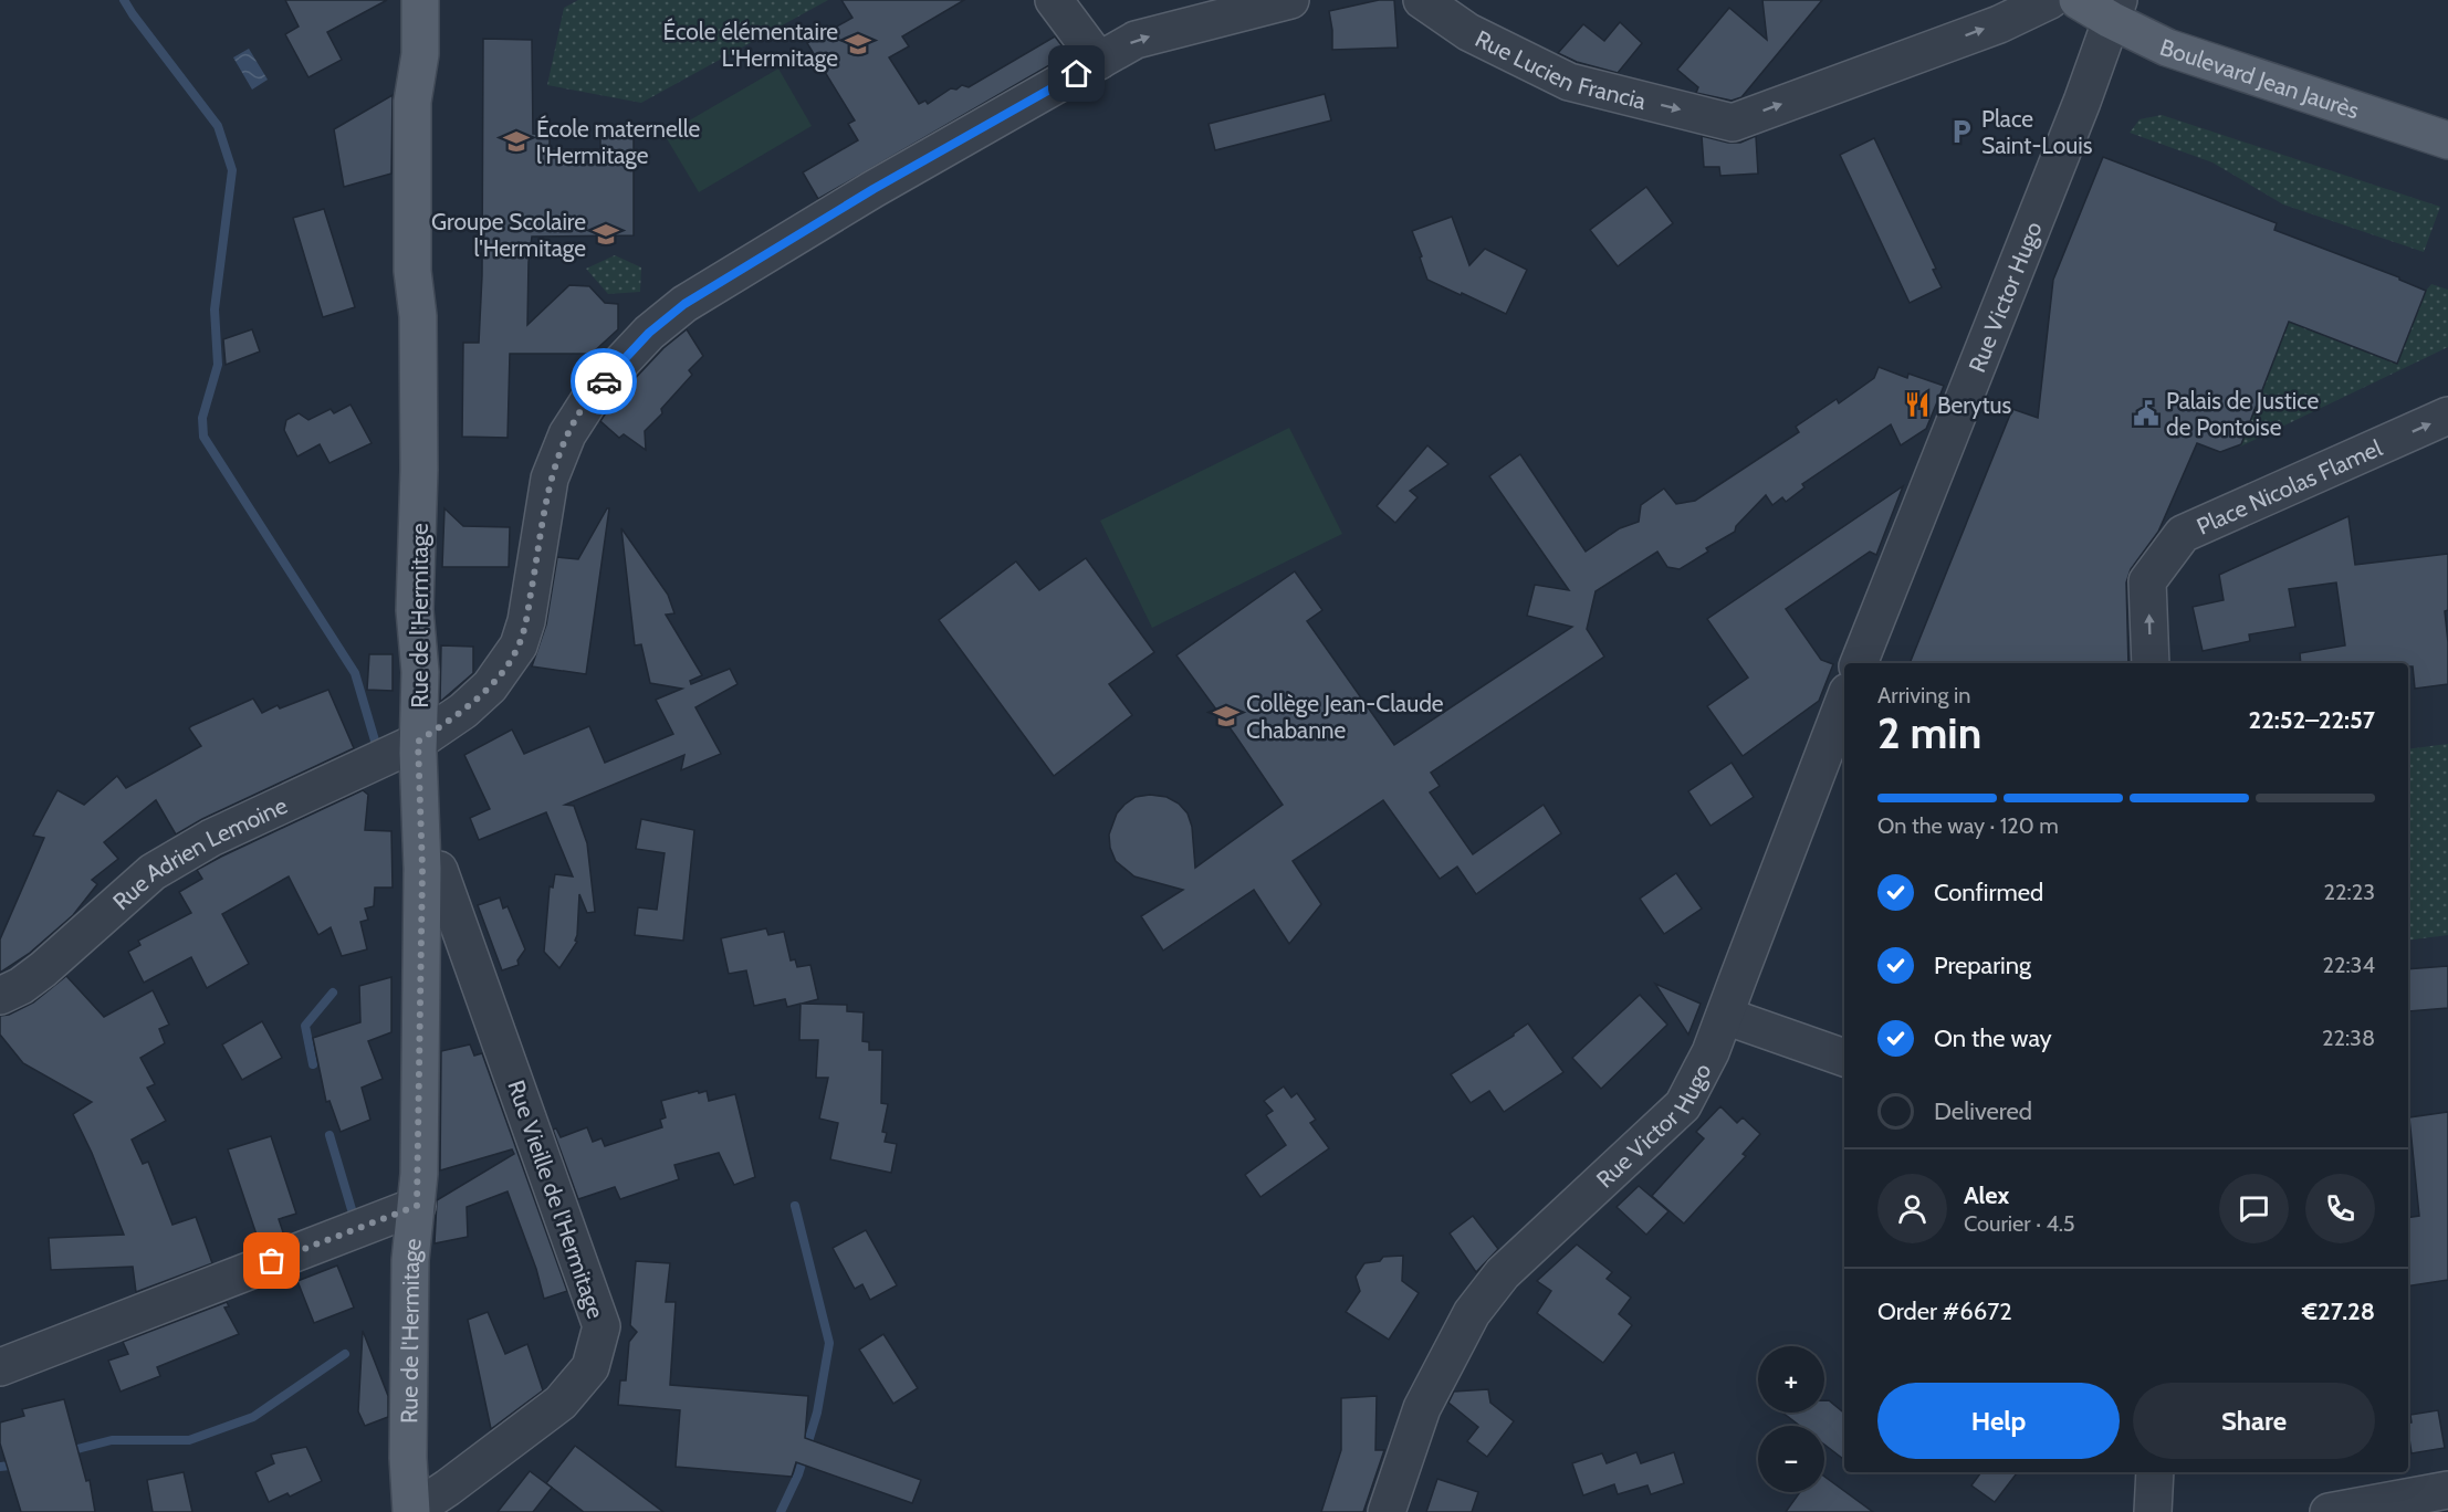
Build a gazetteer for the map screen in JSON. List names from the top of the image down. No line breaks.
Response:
{"streets":{"main road":["Boulevard Jean Jaurès","Rue de l'Hermitage"],"street":["Rue Lucien Francia","Rue Victor Hugo","Place Nicolas Flamel","Rue Adrien Lemoine","Rue Vieille de l'Hermitage"]},"crossings":[["Boulevard Jean Jaurès","Rue Victor Hugo"],["Rue de l'Hermitage","Rue Adrien Lemoine"],["Rue de l'Hermitage","Rue Vieille de l'Hermitage"]],"one_way":["Rue Lucien Francia","Place Nicolas Flamel"],"places":{"school or university":["École élémentaire L'Hermitage","École maternelle l'Hermitage","Groupe Scolaire l'Hermitage","Collège Jean-Claude Chabanne"],"parking":["Place Saint-Louis"],"restaurant":["Berytus"],"public building":["Palais de Justice de Pontoise"]},"page":{"heading":["2 min","Arriving in","22:52–22:57"],"panel":["Alex","Courier · 4.5","Order #6672","€27.28"],"bar":"On the way · 120 m","list":[["Confirmed","22:23"],["Preparing","22:34"],["On the way","22:38"],"Delivered"],"map_buttons":["+","−"],"buttons":["Help","Share"]}}
